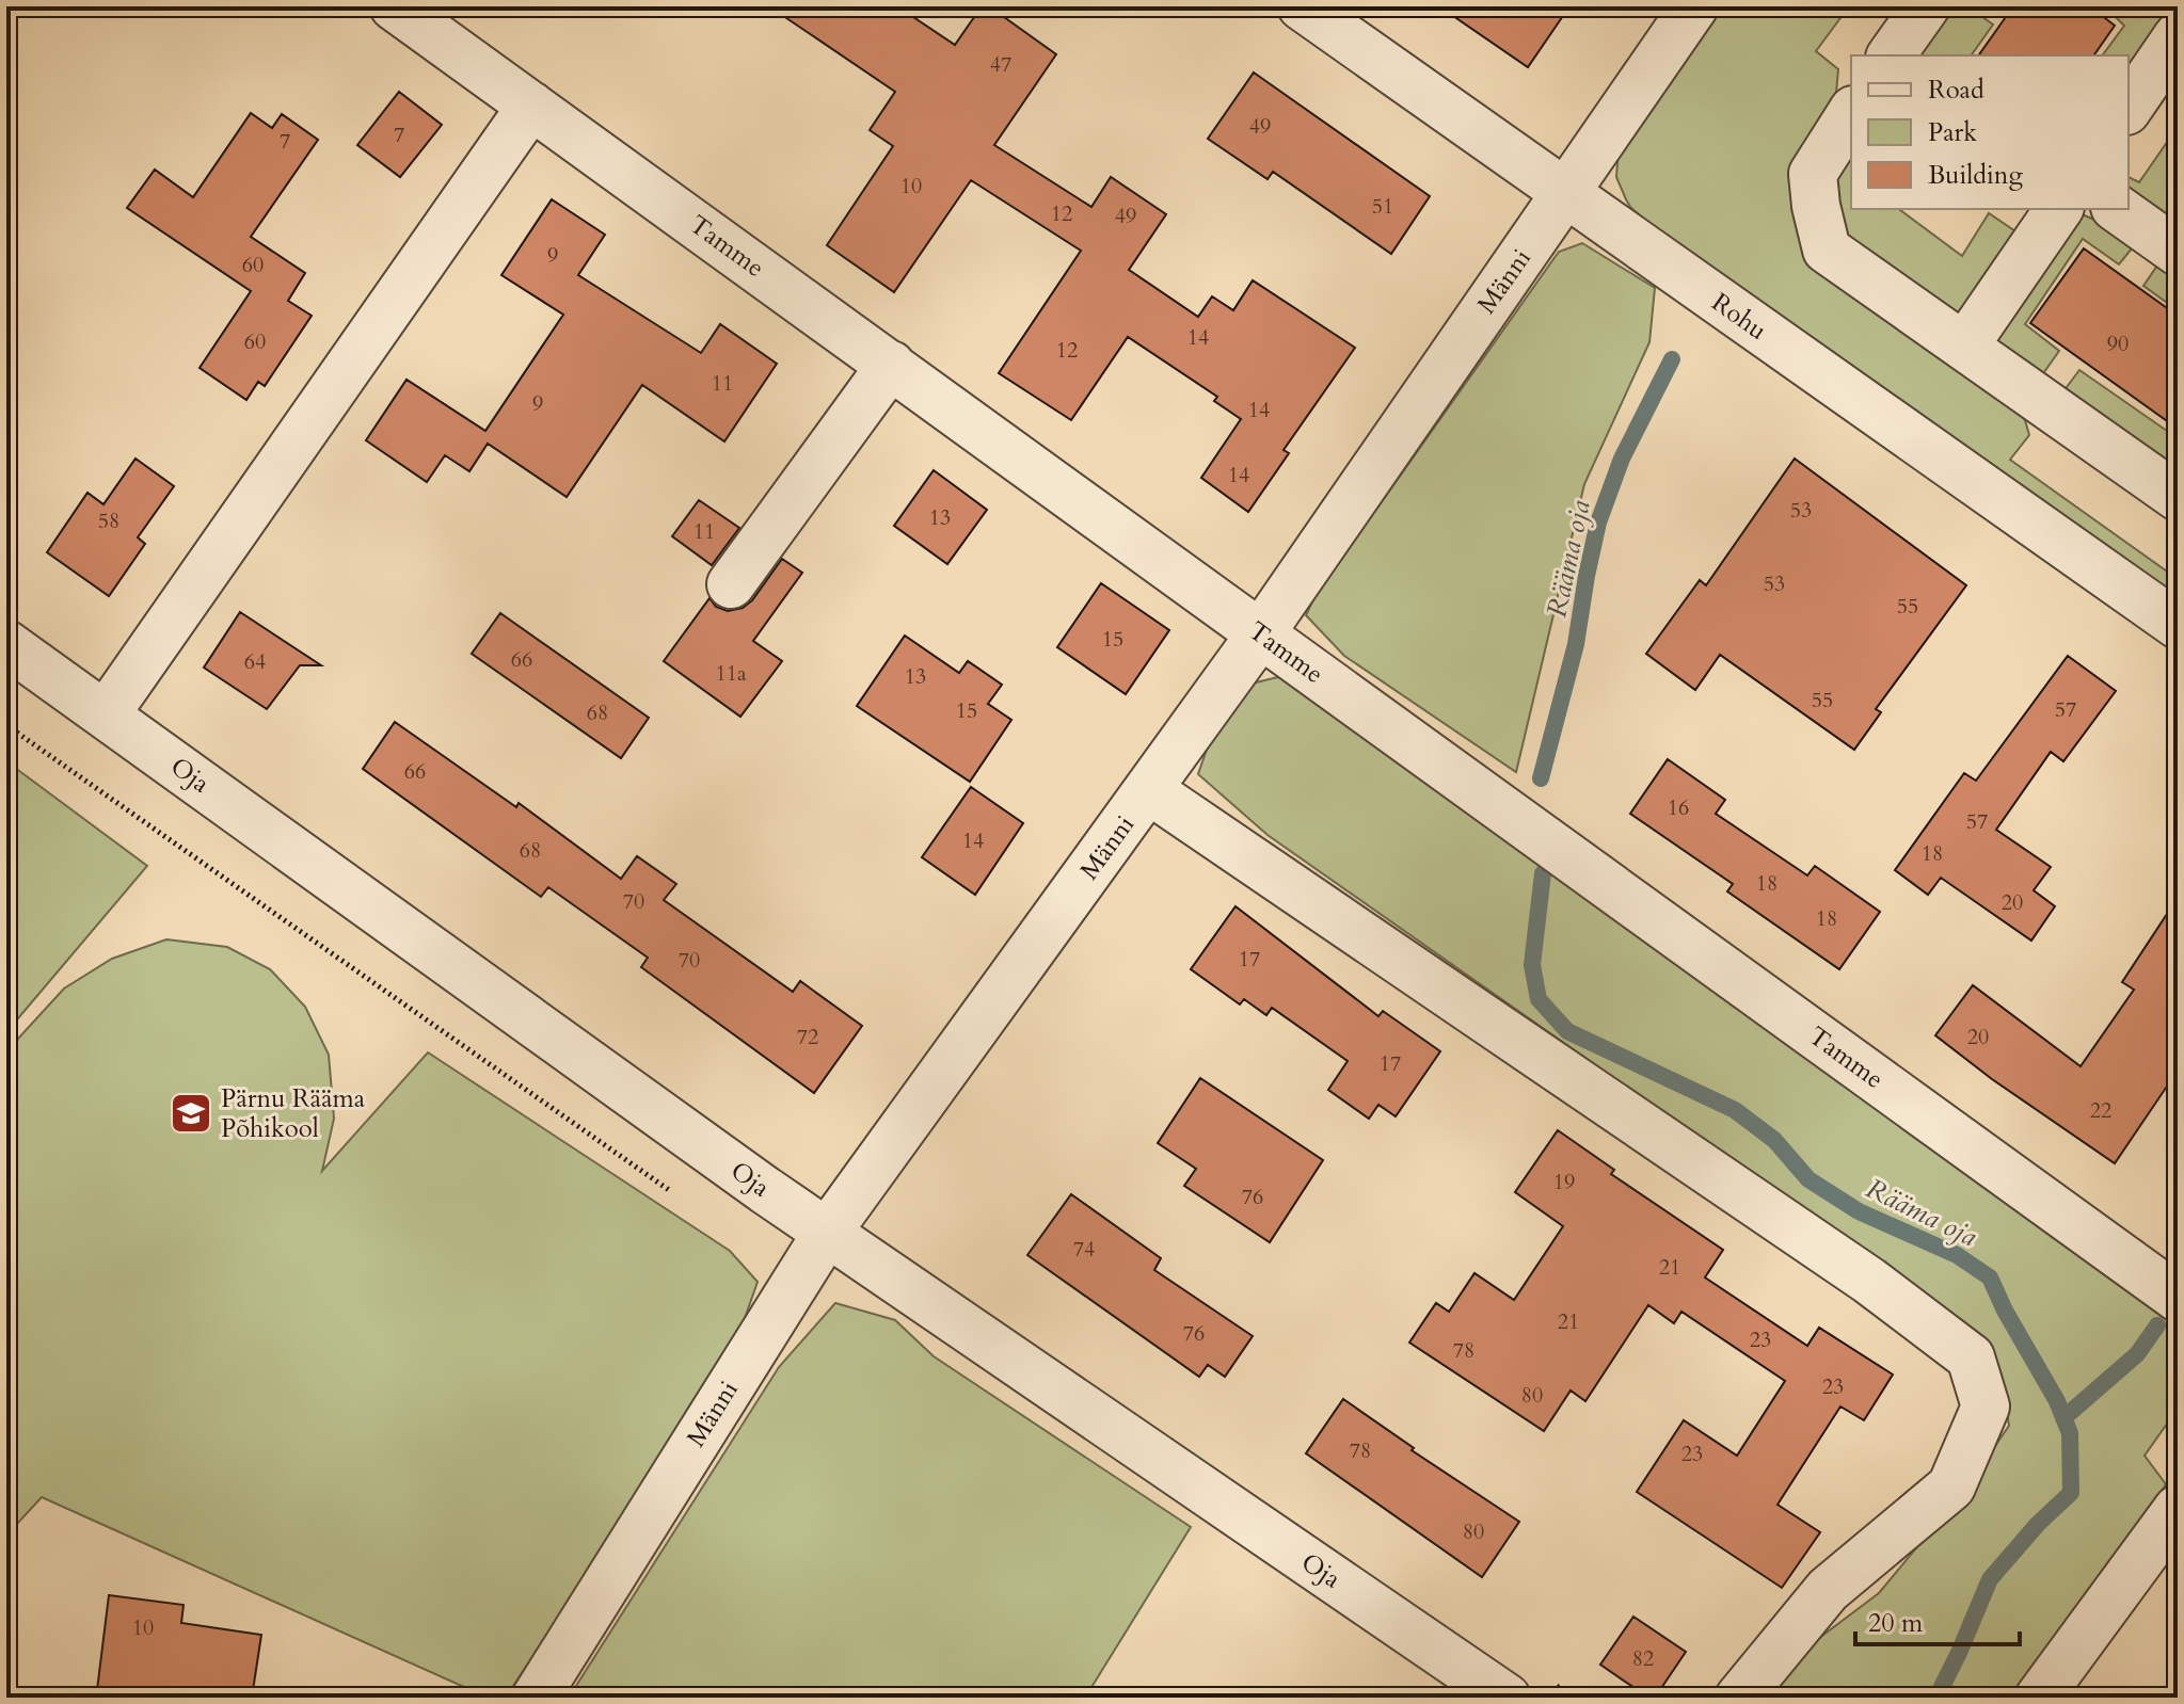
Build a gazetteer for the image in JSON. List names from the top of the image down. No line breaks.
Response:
{"streets":{"street":["Tamme","Männi","Rohu","Oja"]},"crossings":[["Tamme","Männi"],["Männi","Rohu"],["Männi","Oja"]],"water":["Rääma oja"],"places":{"school or university":["Pärnu Rääma Põhikool"]},"house_numbers":["47","49","7","7","10","51","12","49","9","60","14","60","90","12","11","9","14","14","53","13","58","11","53","55","15","66","64","11a","13","55","57","15","68","66","16","57","14","68","18","18","70","20","18","17","70","72","20","17","22","19","76","74","21","21","76","23","78","23","80","78","23","80","10","82"],"legend":["Road","Park","Building"],"scale_bar":"20 m"}
